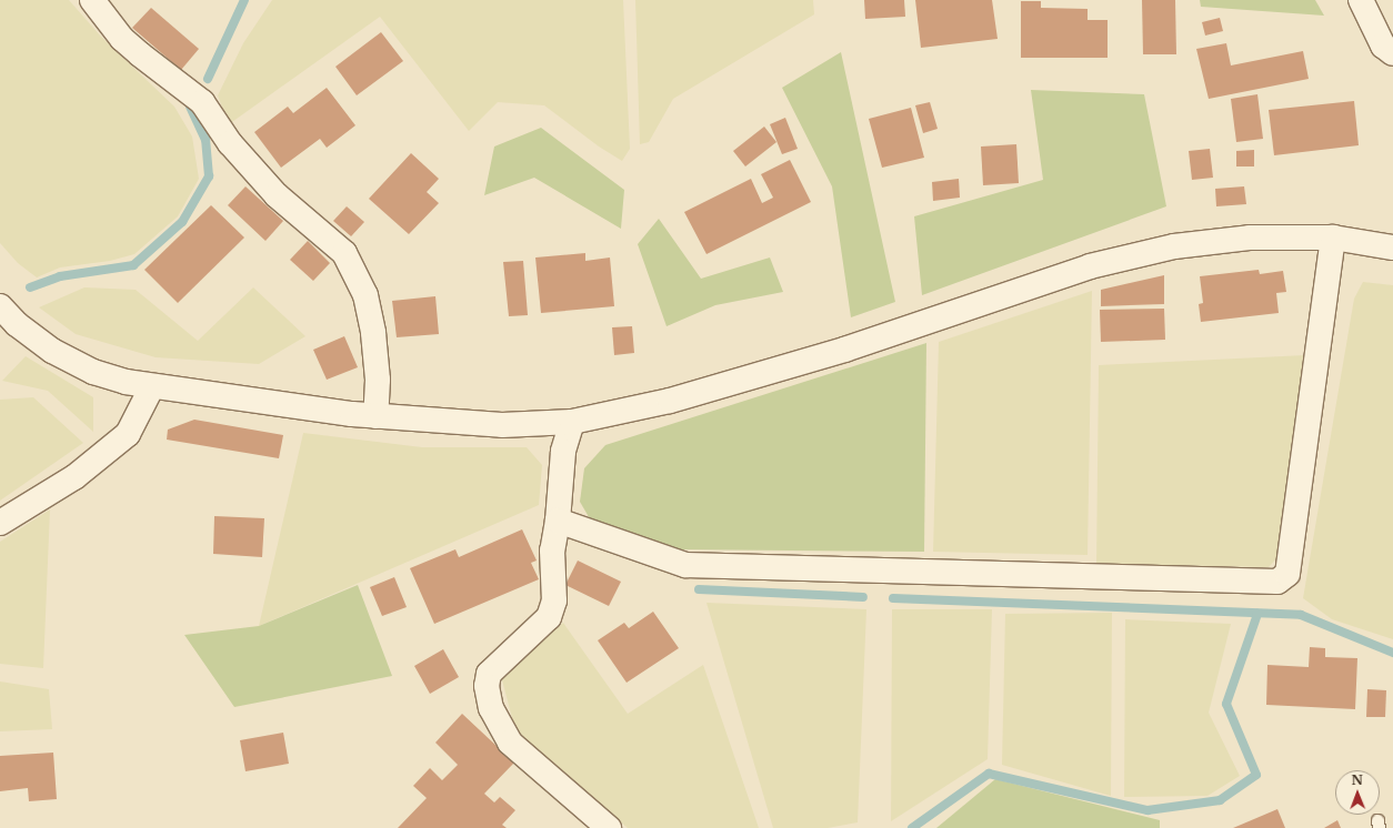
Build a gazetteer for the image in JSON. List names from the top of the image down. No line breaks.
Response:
{"north":"top"}
